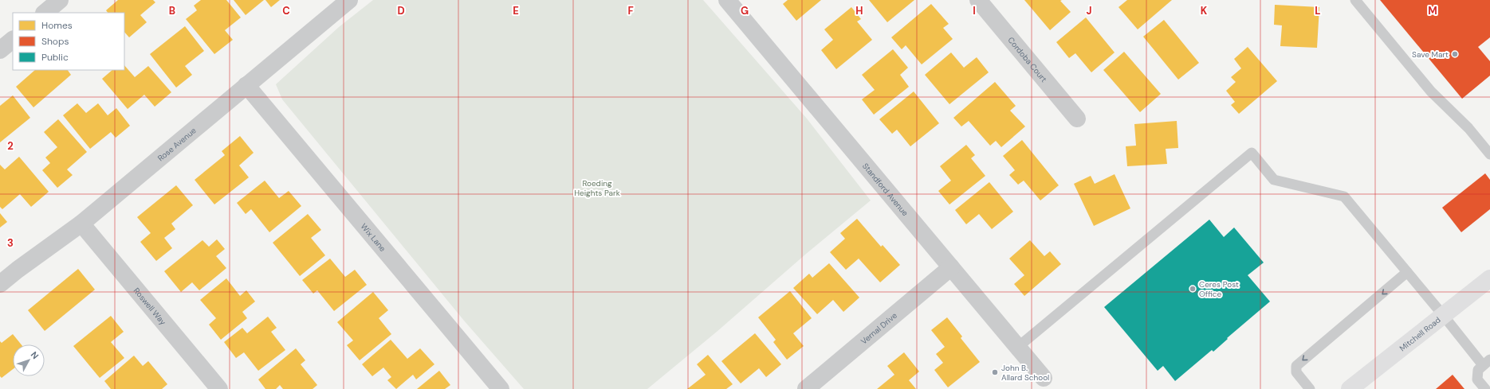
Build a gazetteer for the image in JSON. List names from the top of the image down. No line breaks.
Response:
{"streets":{"street":["Cordoba Court","Rose Avenue","Standford Avenue","Wix Lane","Roswell Way","Vernal Drive","Mitchell Road"]},"crossings":[["Rose Avenue","Wix Lane"],["Rose Avenue","Roswell Way"],["Standford Avenue","Vernal Drive"]],"parks":["Roeding Heights Park"],"places":["Save Mart","Ceres Post Office","John B. Allard School"],"legend":["Homes","Shops","Public"],"north":"top right","grid":{"columns":["B","C","D","E","F","G","H","I","J","K","L","M"],"rows":["2","3"]}}
